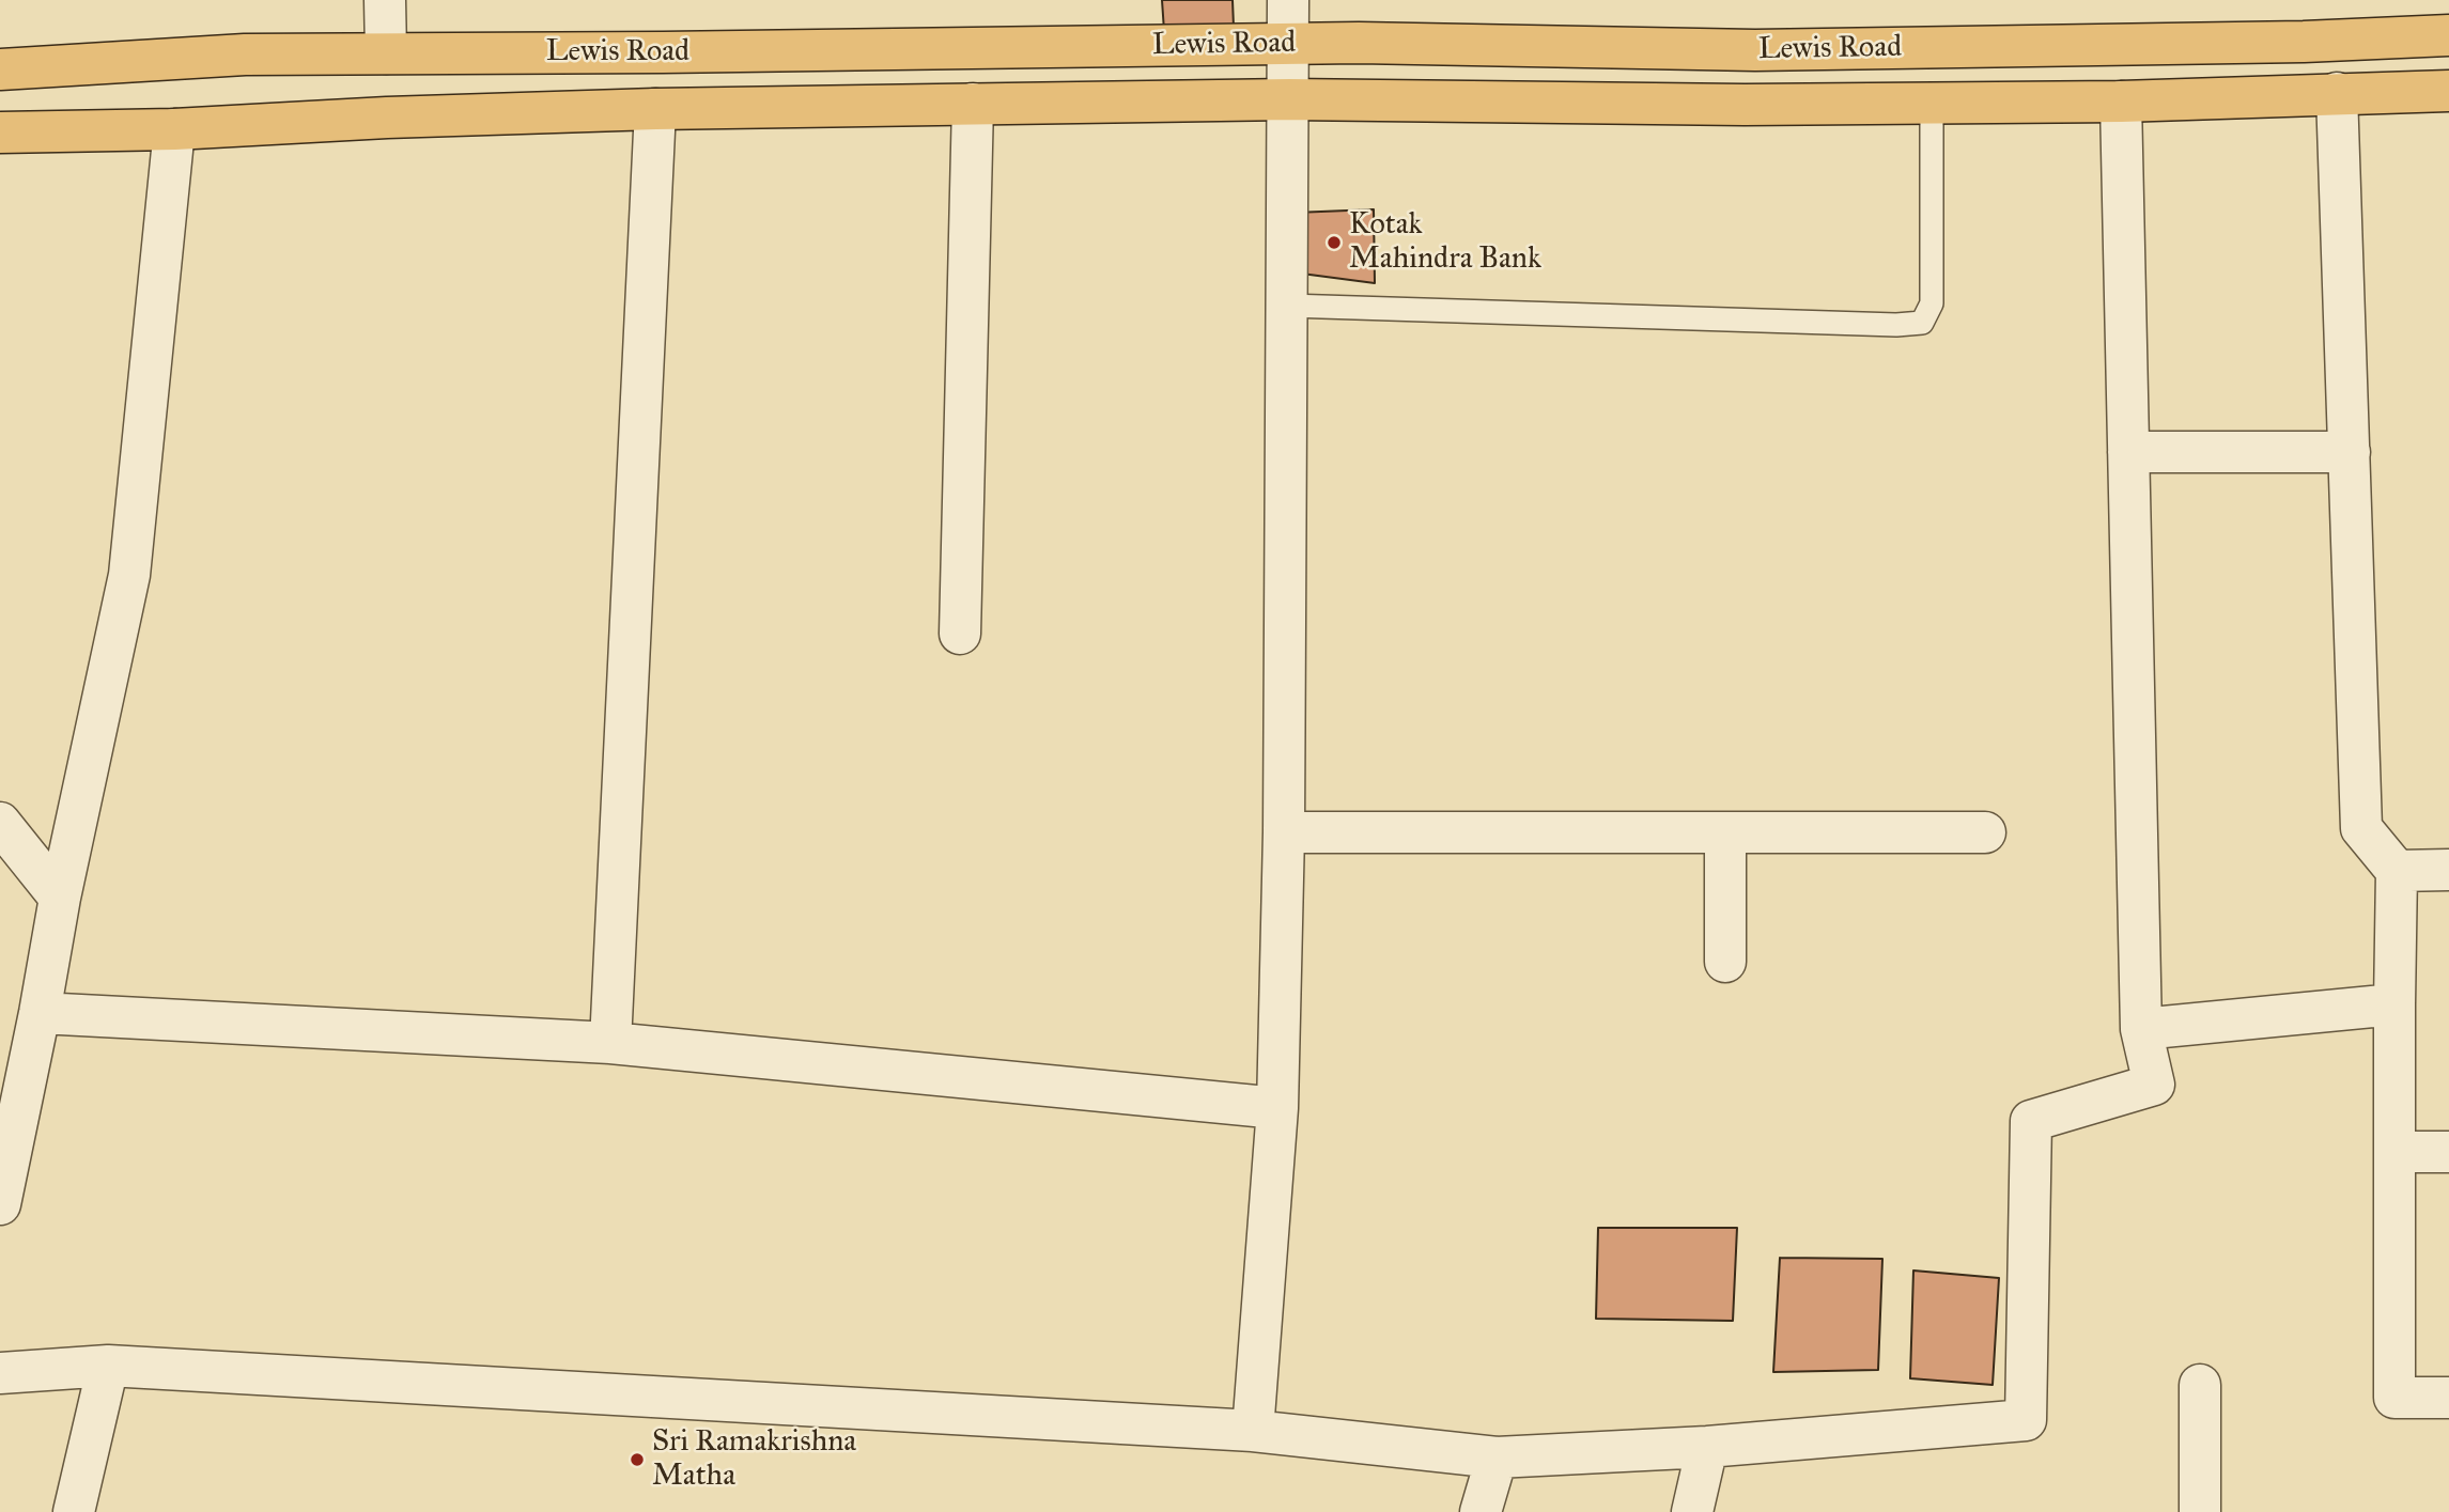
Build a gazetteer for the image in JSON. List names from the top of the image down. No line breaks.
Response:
{"streets":{"main road":["Lewis Road"]},"places":["Kotak Mahindra Bank","Sri Ramakrishna Matha"]}
